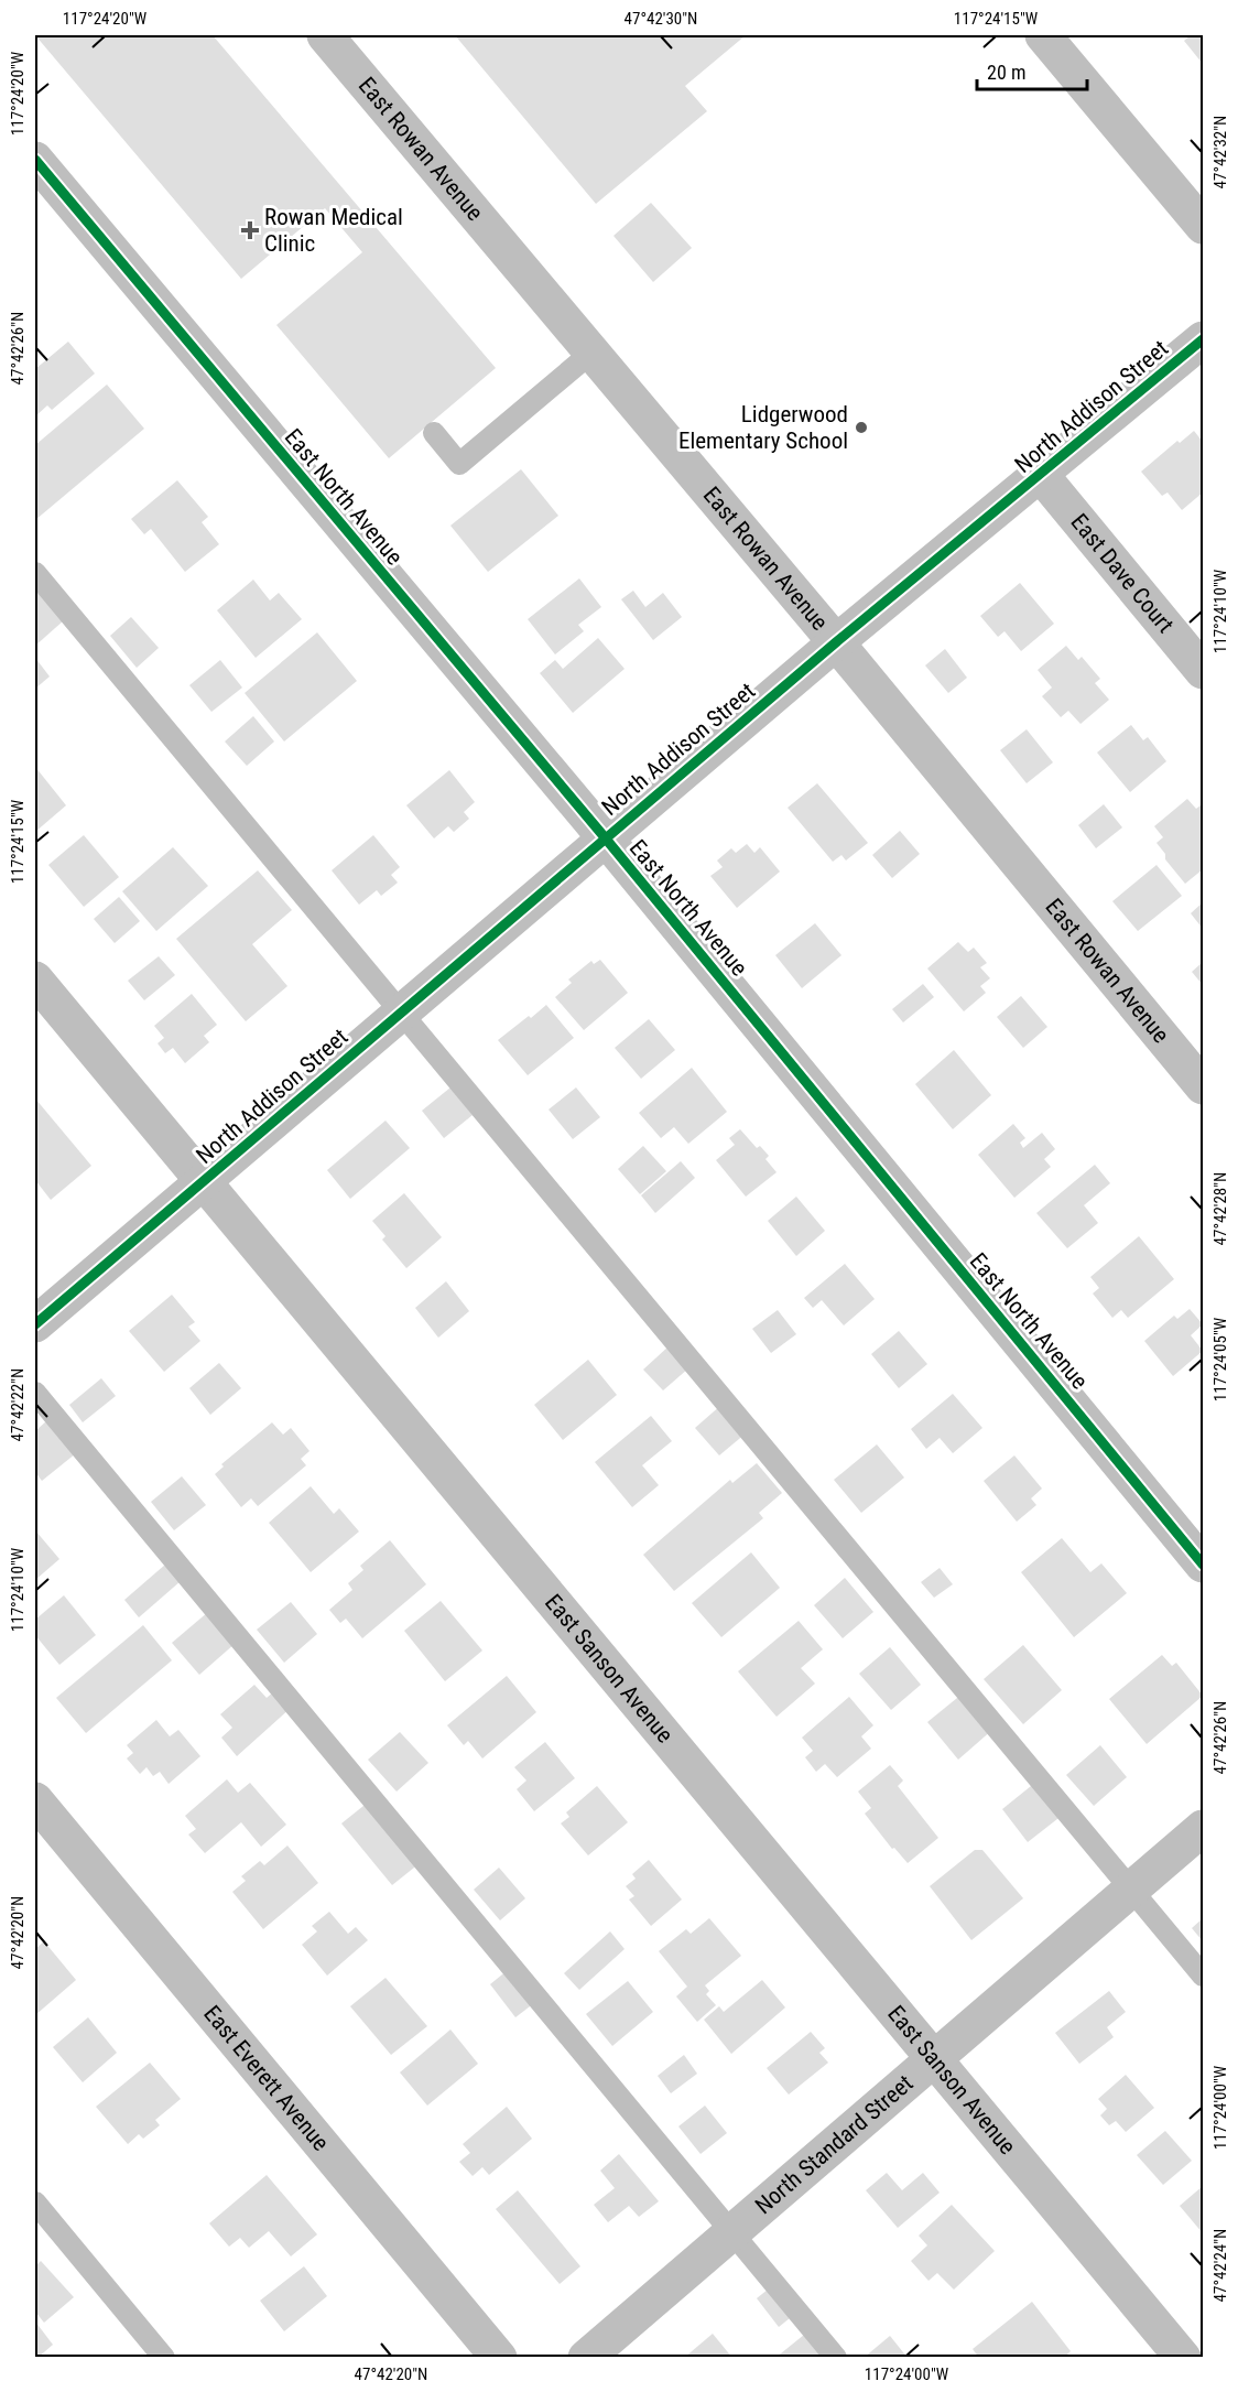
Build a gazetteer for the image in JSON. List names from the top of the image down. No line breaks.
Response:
{"streets":{"street":["East Rowan Avenue","North Addison Street","East North Avenue","East Dave Court","East Sanson Avenue","East Everett Avenue","North Standard Street"]},"crossings":[["East Rowan Avenue","North Addison Street"],["North Addison Street","East North Avenue"],["North Addison Street","East Dave Court"],["North Addison Street","East Sanson Avenue"],["East Sanson Avenue","North Standard Street"]],"places":{"health":["Rowan Medical Clinic"],"other":["Lidgerwood Elementary School"]},"scale_bar":"20 m","coordinates":["117°24'20\"W","47°42'30\"N","117°24'15\"W","47°42'32\"N","47°42'26\"N","117°24'10\"W","47°42'28\"N","117°24'05\"W","47°42'22\"N","47°42'20\"N","117°24'00\"W","47°42'24\"N"]}
